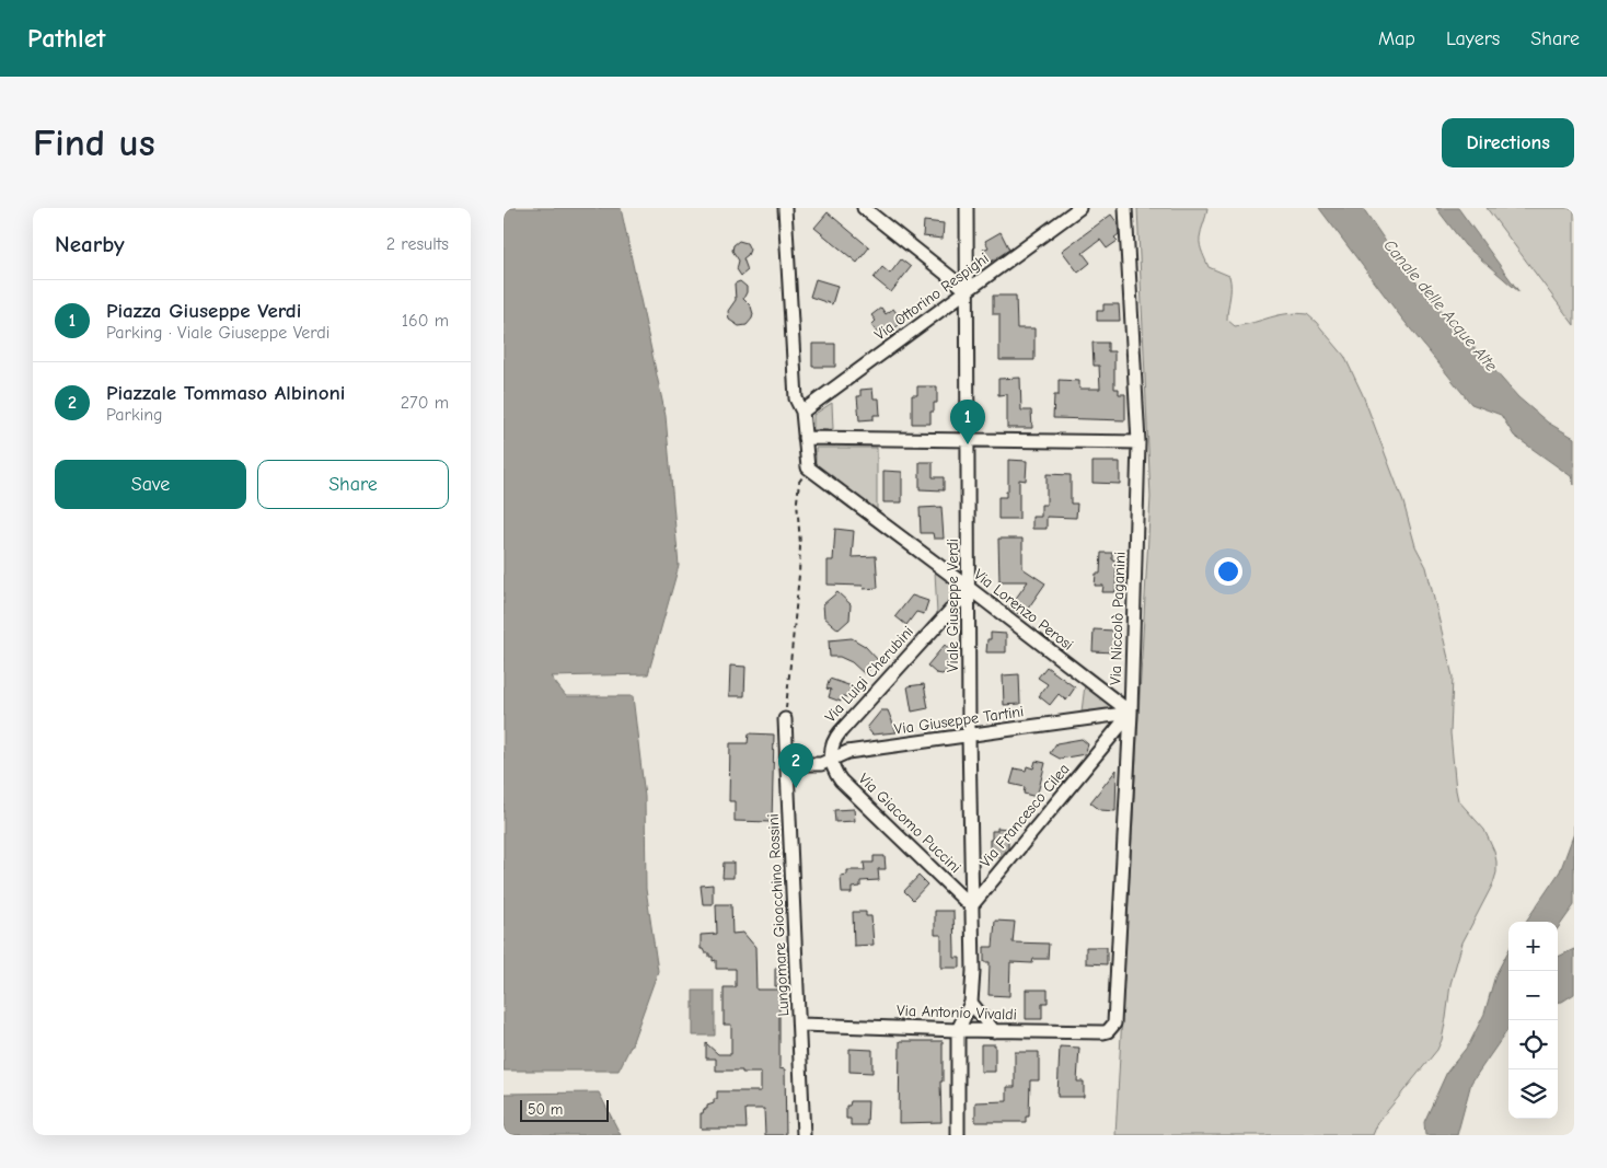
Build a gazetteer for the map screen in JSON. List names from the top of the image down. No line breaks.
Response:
{"streets":{"street":["Via Ottorino Respighi","Viale Giuseppe Verdi","Via Lorenzo Perosi","Via Niccolò Paganini","Via Luigi Cherubini","Via Giuseppe Tartini","Via Francesco Cilea","Via Giacomo Puccini","Lungomare Gioacchino Rossini","Via Antonio Vivaldi"]},"crossings":[["Via Ottorino Respighi","Viale Giuseppe Verdi"],["Viale Giuseppe Verdi","Via Lorenzo Perosi"],["Viale Giuseppe Verdi","Via Luigi Cherubini"],["Viale Giuseppe Verdi","Via Giuseppe Tartini"],["Viale Giuseppe Verdi","Via Francesco Cilea"],["Viale Giuseppe Verdi","Via Giacomo Puccini"],["Via Lorenzo Perosi","Via Niccolò Paganini"],["Via Lorenzo Perosi","Via Luigi Cherubini"],["Via Lorenzo Perosi","Via Giuseppe Tartini"],["Via Lorenzo Perosi","Via Francesco Cilea"],["Via Niccolò Paganini","Via Giuseppe Tartini"],["Via Niccolò Paganini","Via Francesco Cilea"],["Via Niccolò Paganini","Via Antonio Vivaldi"],["Via Luigi Cherubini","Via Giuseppe Tartini"],["Via Luigi Cherubini","Via Giacomo Puccini"],["Via Giuseppe Tartini","Via Francesco Cilea"],["Via Giuseppe Tartini","Via Giacomo Puccini"],["Via Giuseppe Tartini","Lungomare Gioacchino Rossini"],["Via Francesco Cilea","Via Giacomo Puccini"],["Lungomare Gioacchino Rossini","Via Antonio Vivaldi"]],"water":["Canale delle Acque Alte"],"scale_bar":"50 m","page":{"header":"Pathlet","nav":["Map","Layers","Share"],"buttons":["Directions",["Save","Share"]],"title":"Find us","heading":["Nearby","2 results"],"list":[{"mark":"1","name":"Piazza Giuseppe Verdi","note":"Parking · Viale Giuseppe Verdi","value":"160 m"},{"mark":"2","name":"Piazzale Tommaso Albinoni","note":"Parking","value":"270 m"}],"pins":["1","2"],"map_buttons":["+","−"],"scale":"50 m"}}
